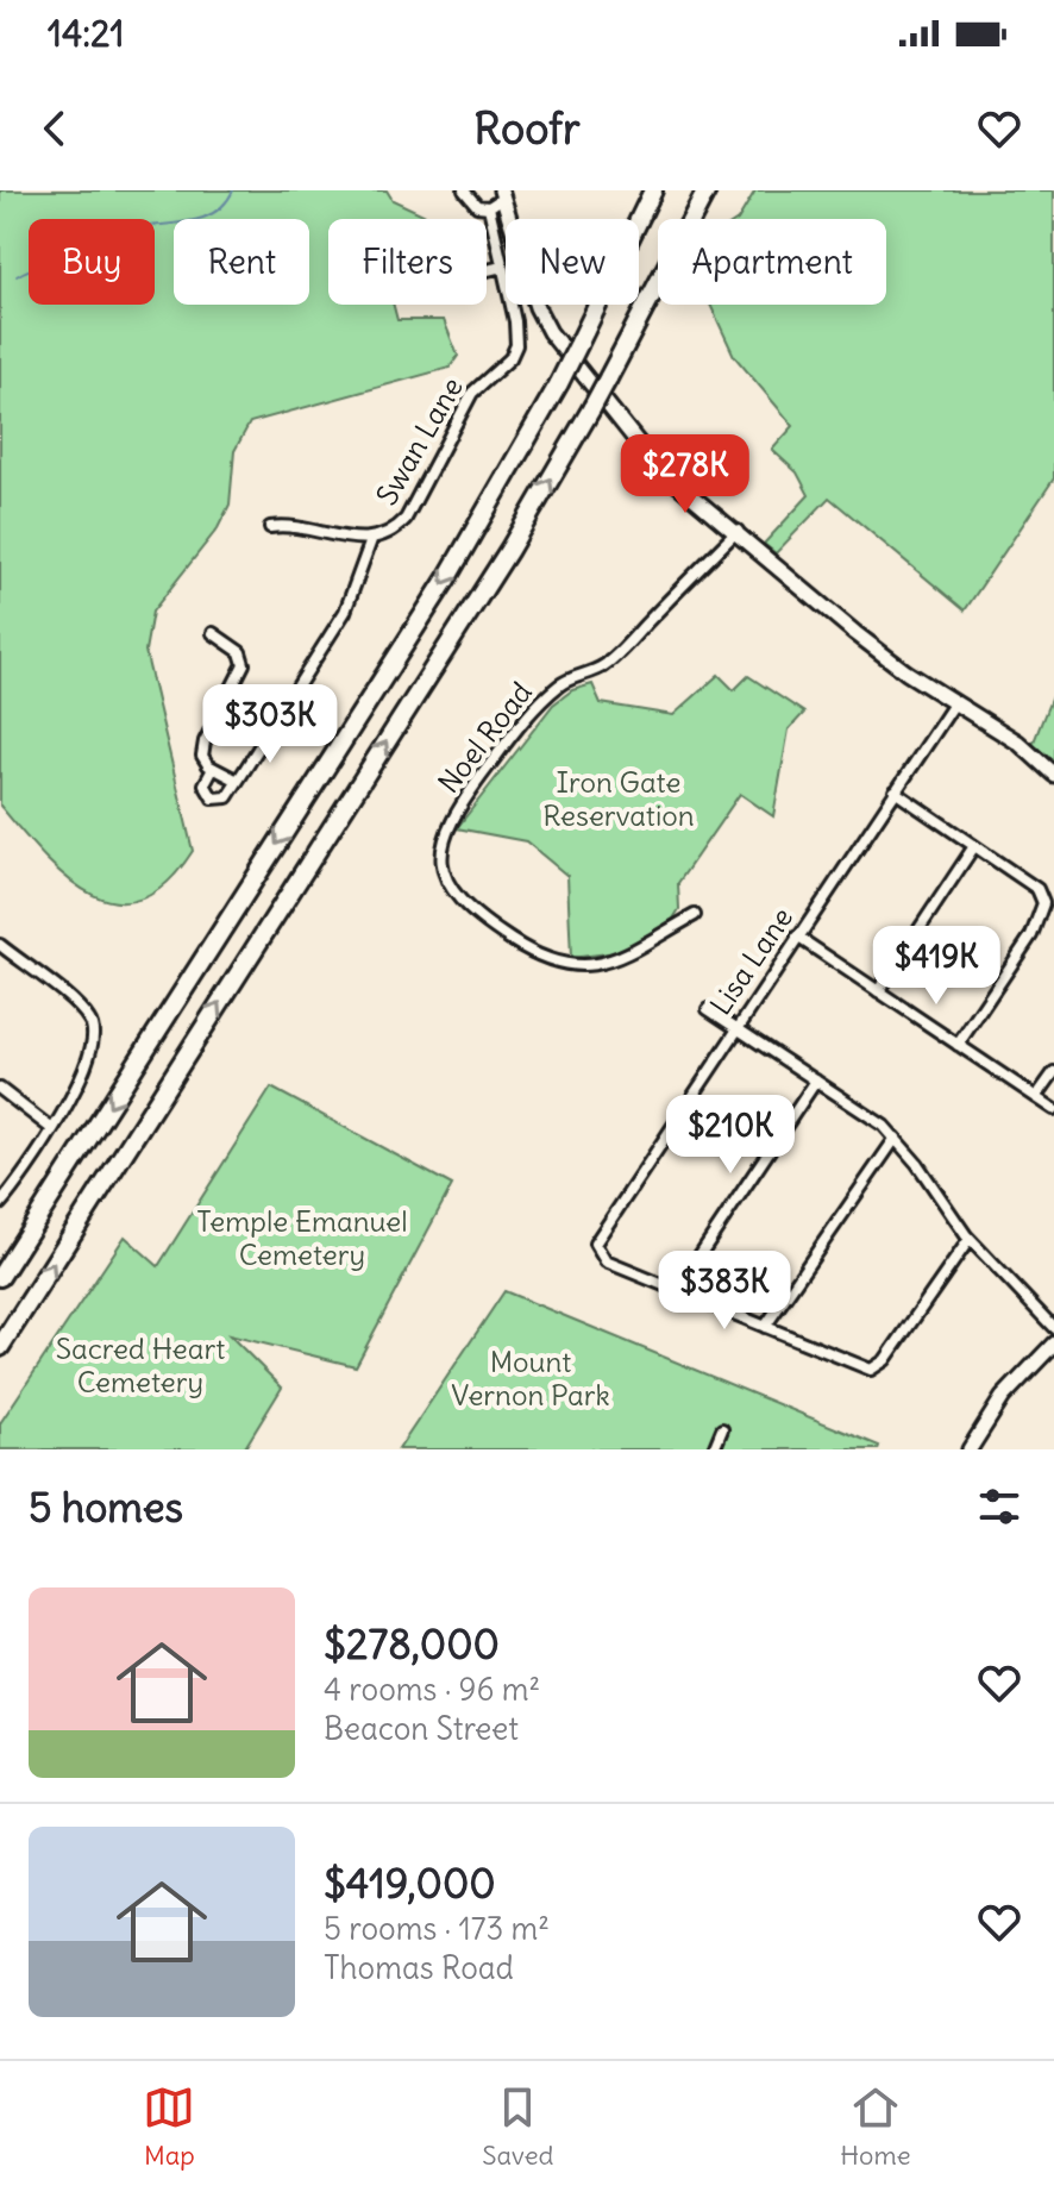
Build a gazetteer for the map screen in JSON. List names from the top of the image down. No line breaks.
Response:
{"streets":{"street":["Swan Lane","Noel Road","Lisa Lane"]},"parks":["Iron Gate Reservation","Temple Emanuel Cemetery","Sacred Heart Cemetery","Mount Vernon Park"],"page":{"status":"14:21","header":"Roofr","chip":["Buy","Rent","Filters","New","Apartment"],"price":["$278K","$303K","$419K","$210K","$383K"],"heading":"5 homes","list":[{"name":"$278,000","note":"4 rooms · 96 m² · Beacon Street"},{"name":"$419,000","note":"5 rooms · 173 m² · Thomas Road"}],"tabs":["Map","Saved","Home"]}}
